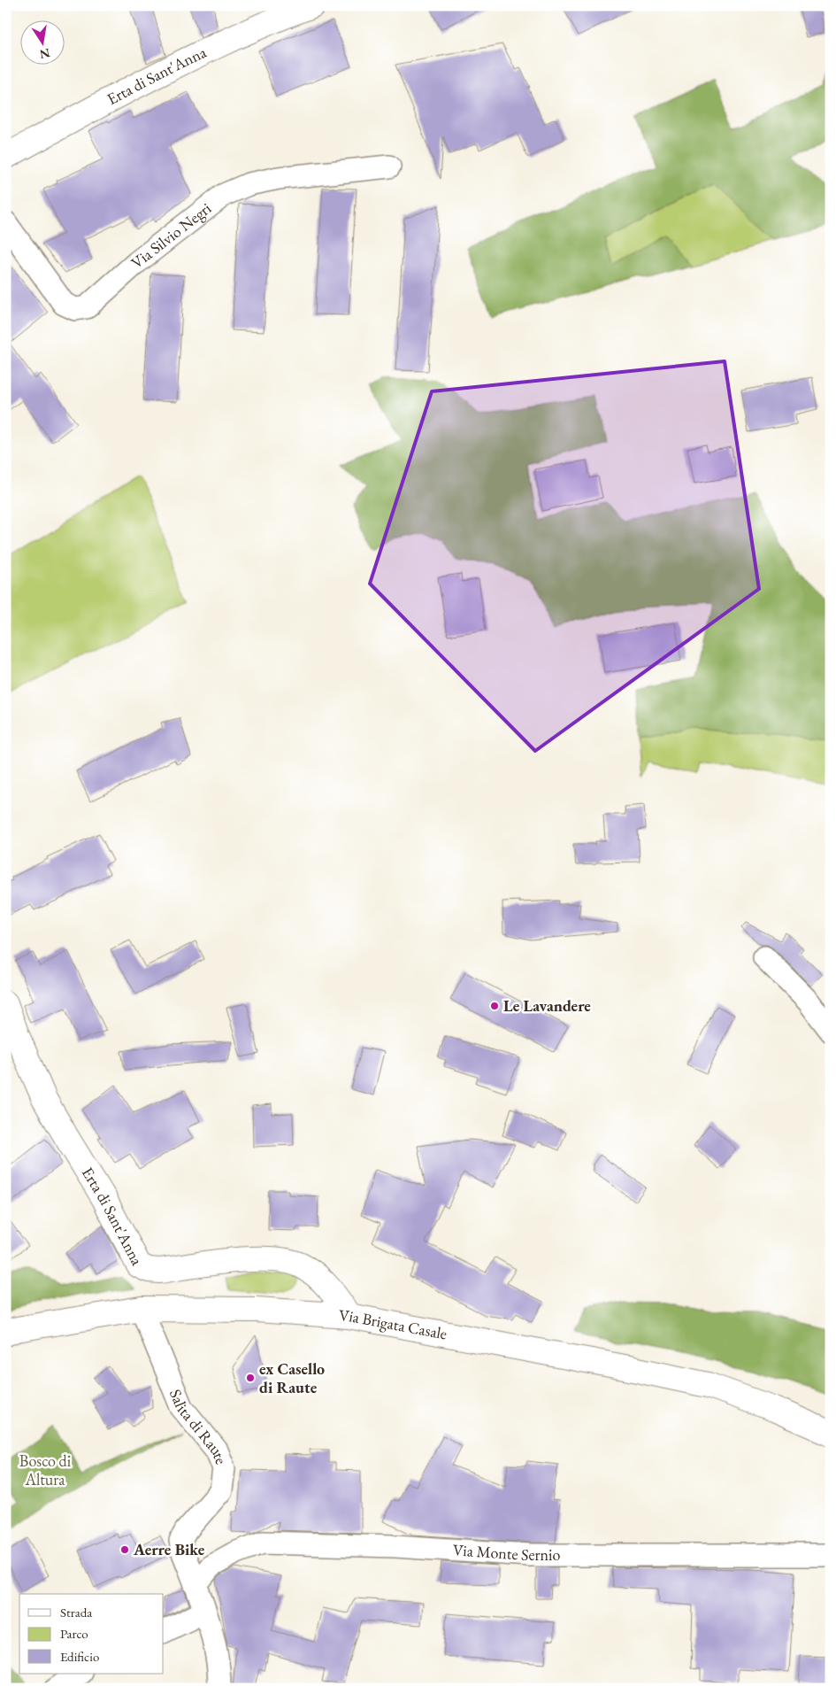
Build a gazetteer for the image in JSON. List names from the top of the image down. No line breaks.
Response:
{"streets":{"main road":["Erta di Sant'Anna","Via Brigata Casale"],"street":["Via Silvio Negri","Salita di Raute","Via Monte Sernio"]},"crossings":[["Erta di Sant'Anna","Via Brigata Casale"],["Via Brigata Casale","Salita di Raute"],["Salita di Raute","Via Monte Sernio"]],"parks":["Bosco di Altura"],"places":["Le Lavandere","ex Casello di Raute","Aerre Bike"],"legend":["Strada","Parco","Edificio"],"north":"bottom"}
